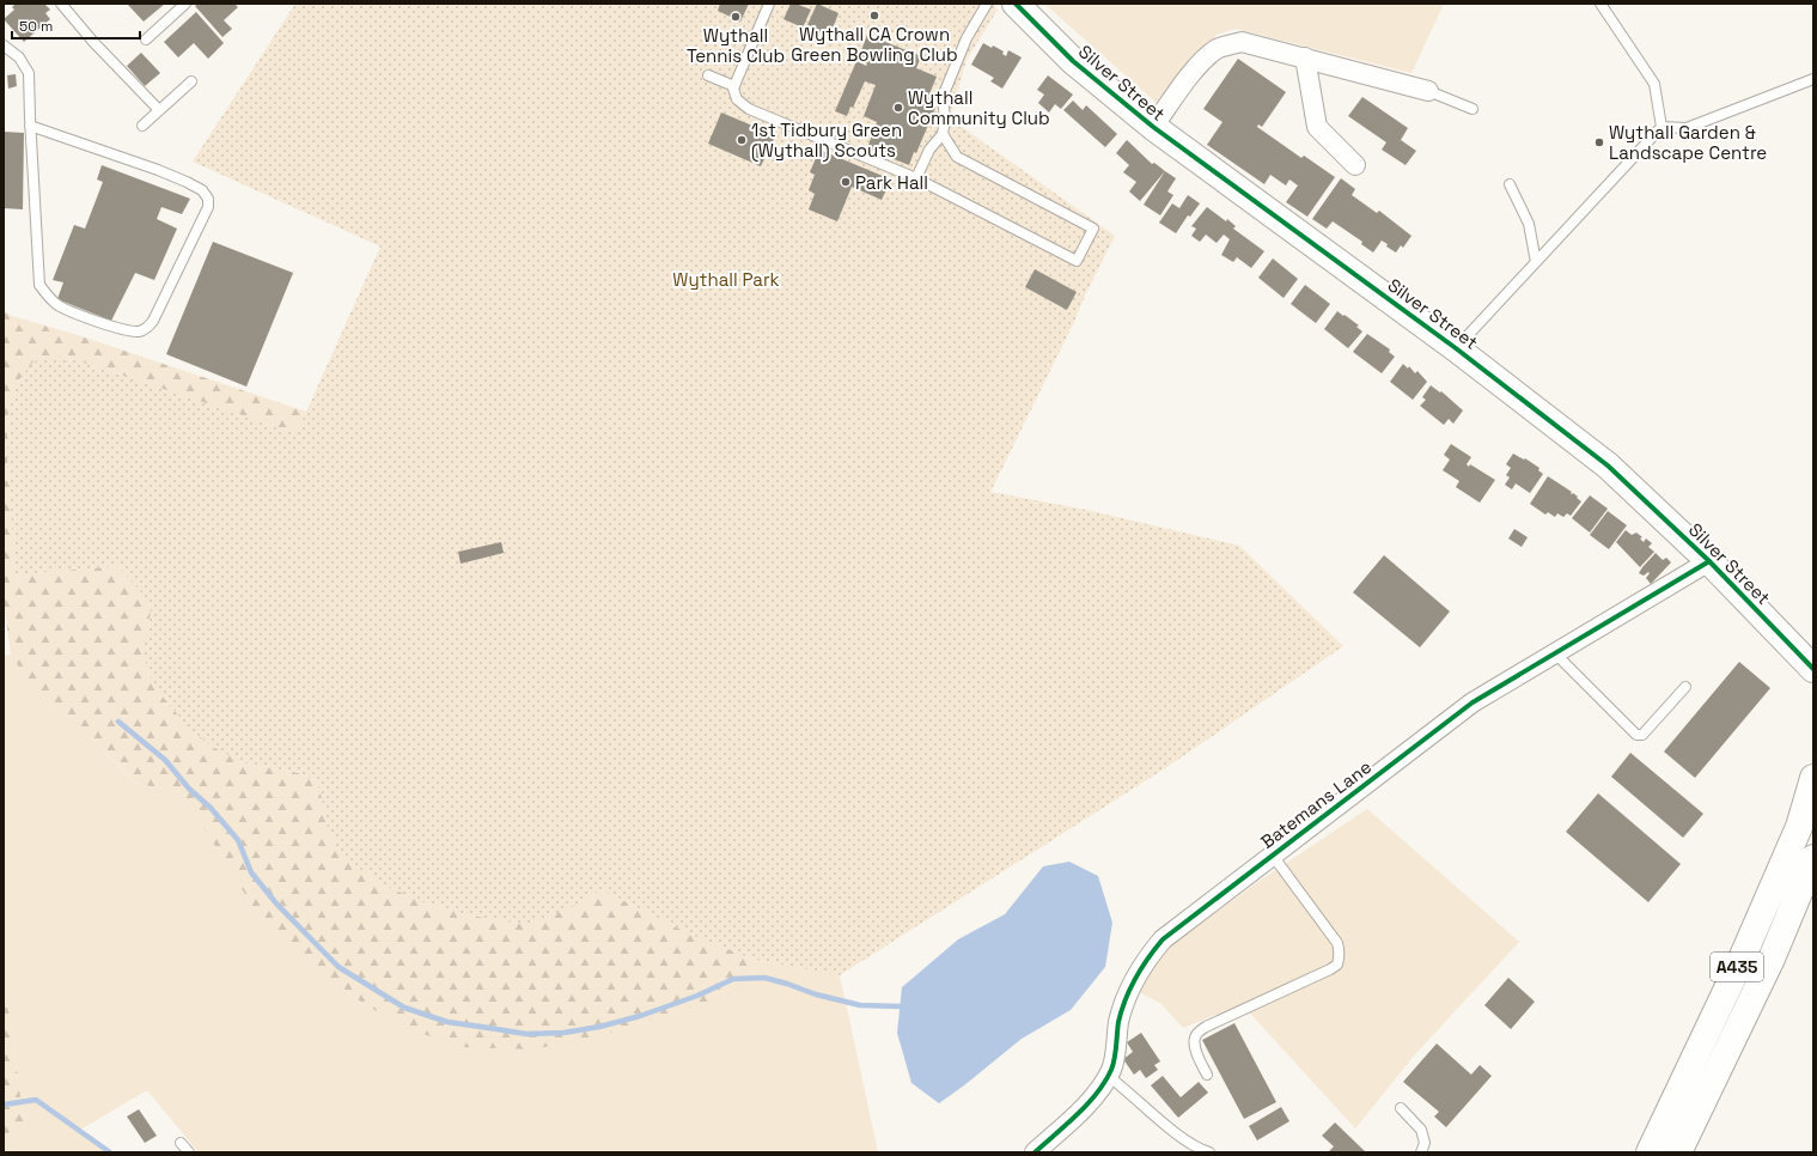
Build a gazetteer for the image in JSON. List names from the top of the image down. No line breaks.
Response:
{"streets":{"main road":["Silver Street","A435"],"street":["Batemans Lane"]},"crossings":[["Silver Street","Batemans Lane"]],"parks":["Wythall Park"],"places":["Wythall CA Crown Green Bowling Club","Wythall Tennis Club","Wythall Community Club","1st Tidbury Green (Wythall) Scouts","Wythall Garden & Landscape Centre","Park Hall"],"scale_bar":"50 m"}
